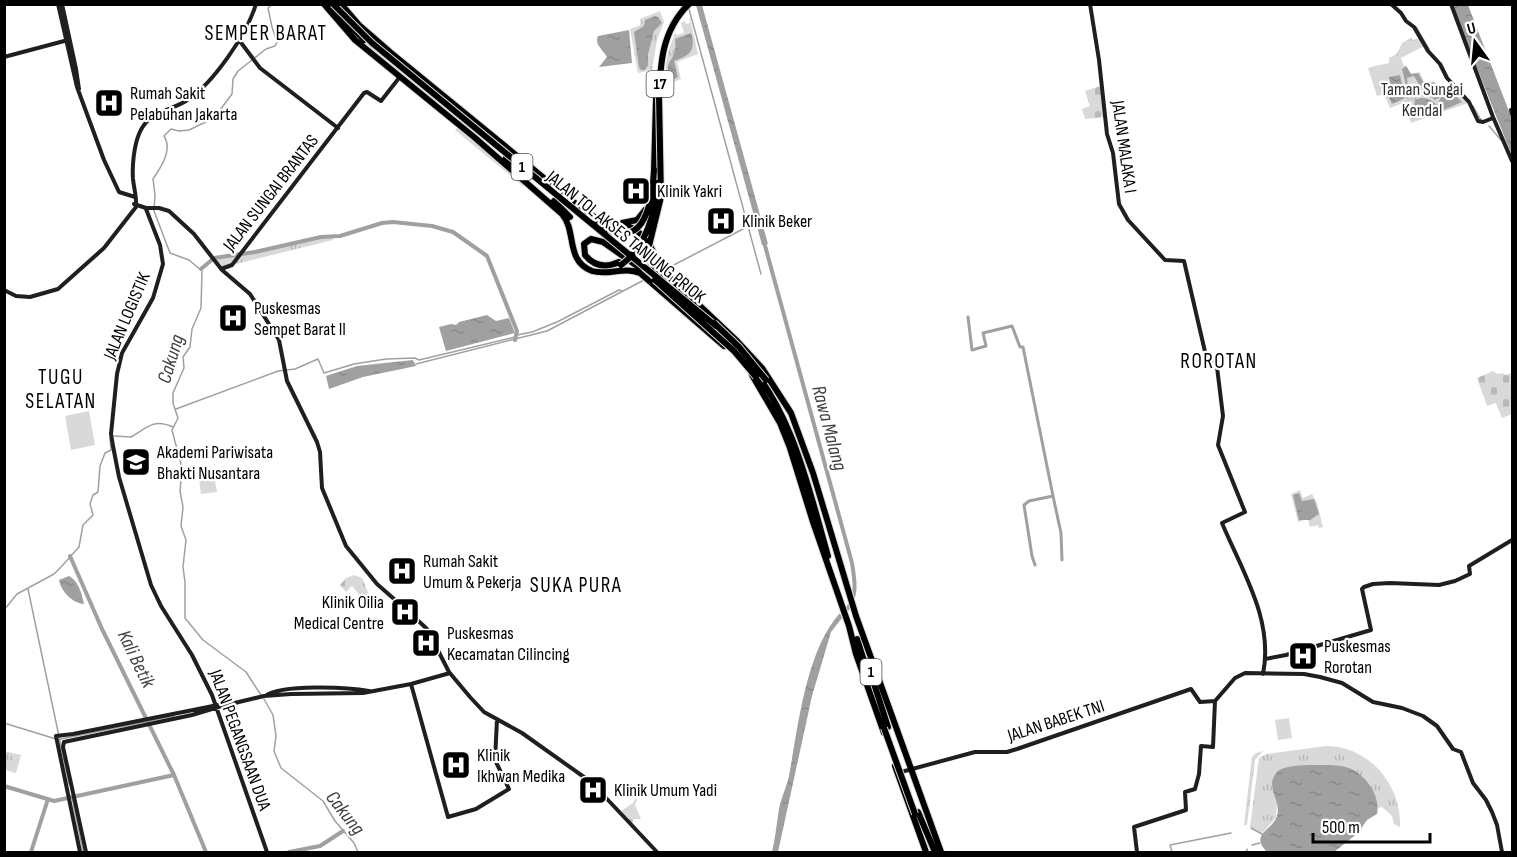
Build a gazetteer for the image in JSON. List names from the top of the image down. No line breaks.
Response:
{"streets":{"highway":["17","1","JALAN TOL AKSES TANJUNG PRIOK"],"street":["JALAN MALAKA I","JALAN SUNGAI BRANTAS","JALAN LOGISTIK","JALAN BABEK TNI","JALAN PEGANGSAAN DUA"]},"crossings":[["1","JALAN TOL AKSES TANJUNG PRIOK"],["JALAN LOGISTIK","JALAN PEGANGSAAN DUA"]],"districts":["SEMPER BARAT","ROROTAN","TUGU SELATAN","SUKA PURA"],"water":["Cakung","Rawa Malang","Kali Betik"],"parks":["Taman Sungai Kendal"],"places":{"hospital":["Rumah Sakit Pelabuhan Jakarta","Klinik Yakri","Klinik Beker","Puskesmas Sempet Barat II","Rumah Sakit Umum & Pekerja","Klinik Oilia Medical Centre","Puskesmas Kecamatan Cilincing","Puskesmas Rorotan","Klinik Ikhwan Medika","Klinik Umum Yadi"],"school or university":["Akademi Pariwisata Bhakti Nusantara"]},"scale_bar":"500 m","north":"top"}
